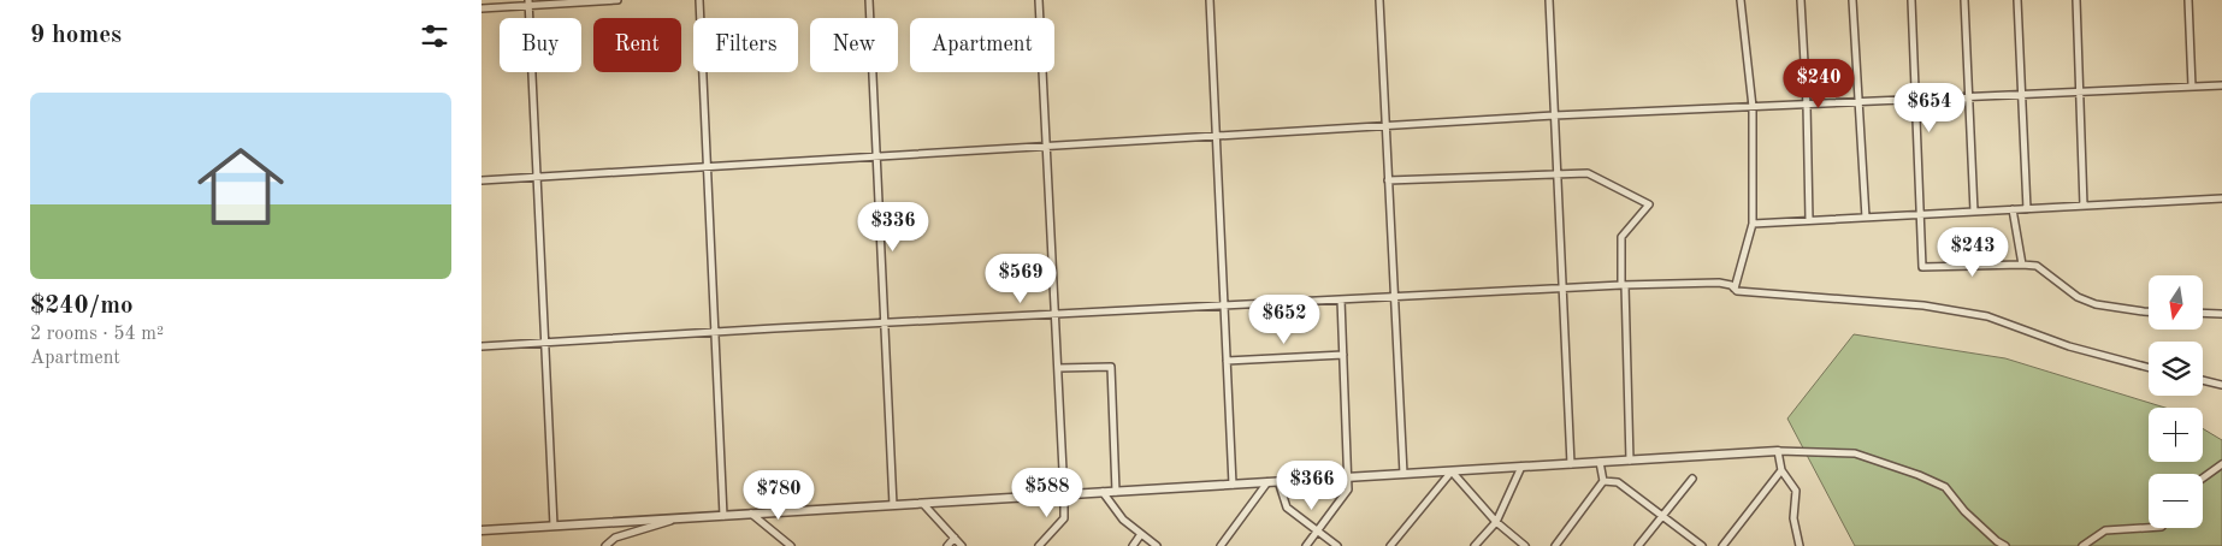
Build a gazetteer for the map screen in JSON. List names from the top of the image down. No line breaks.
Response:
{"north":"bottom","page":{"heading":"9 homes","chip":["Buy","Rent","Filters","New","Apartment"],"price":["$240","$654","$336","$243","$569","$652","$366","$588","$780"],"list":[{"name":"$240/mo","note":"2 rooms · 54 m² · Apartment"}],"map_buttons":["+","−"]}}
